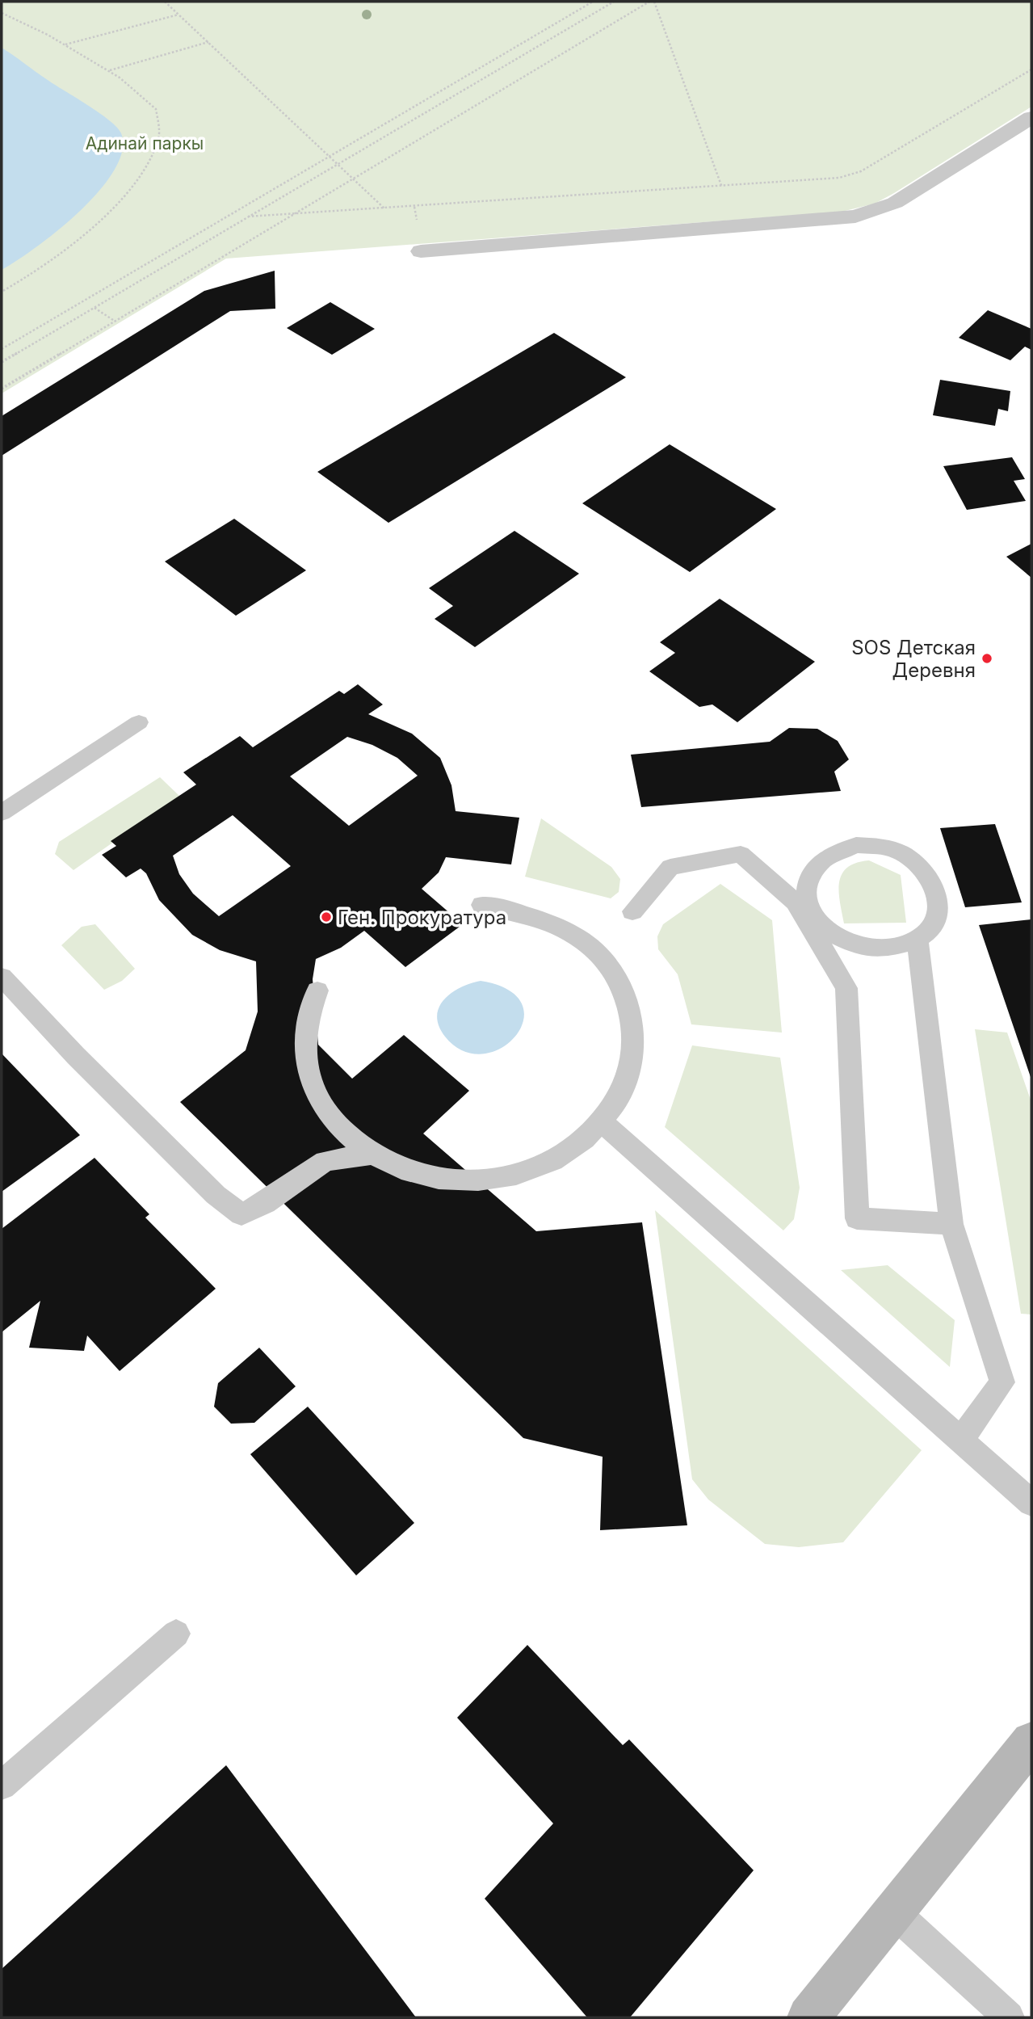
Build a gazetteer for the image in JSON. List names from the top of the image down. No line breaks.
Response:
{"parks":["Адинай паркы"],"places":["SOS Детская Деревня","Ген. Прокуратура"]}
